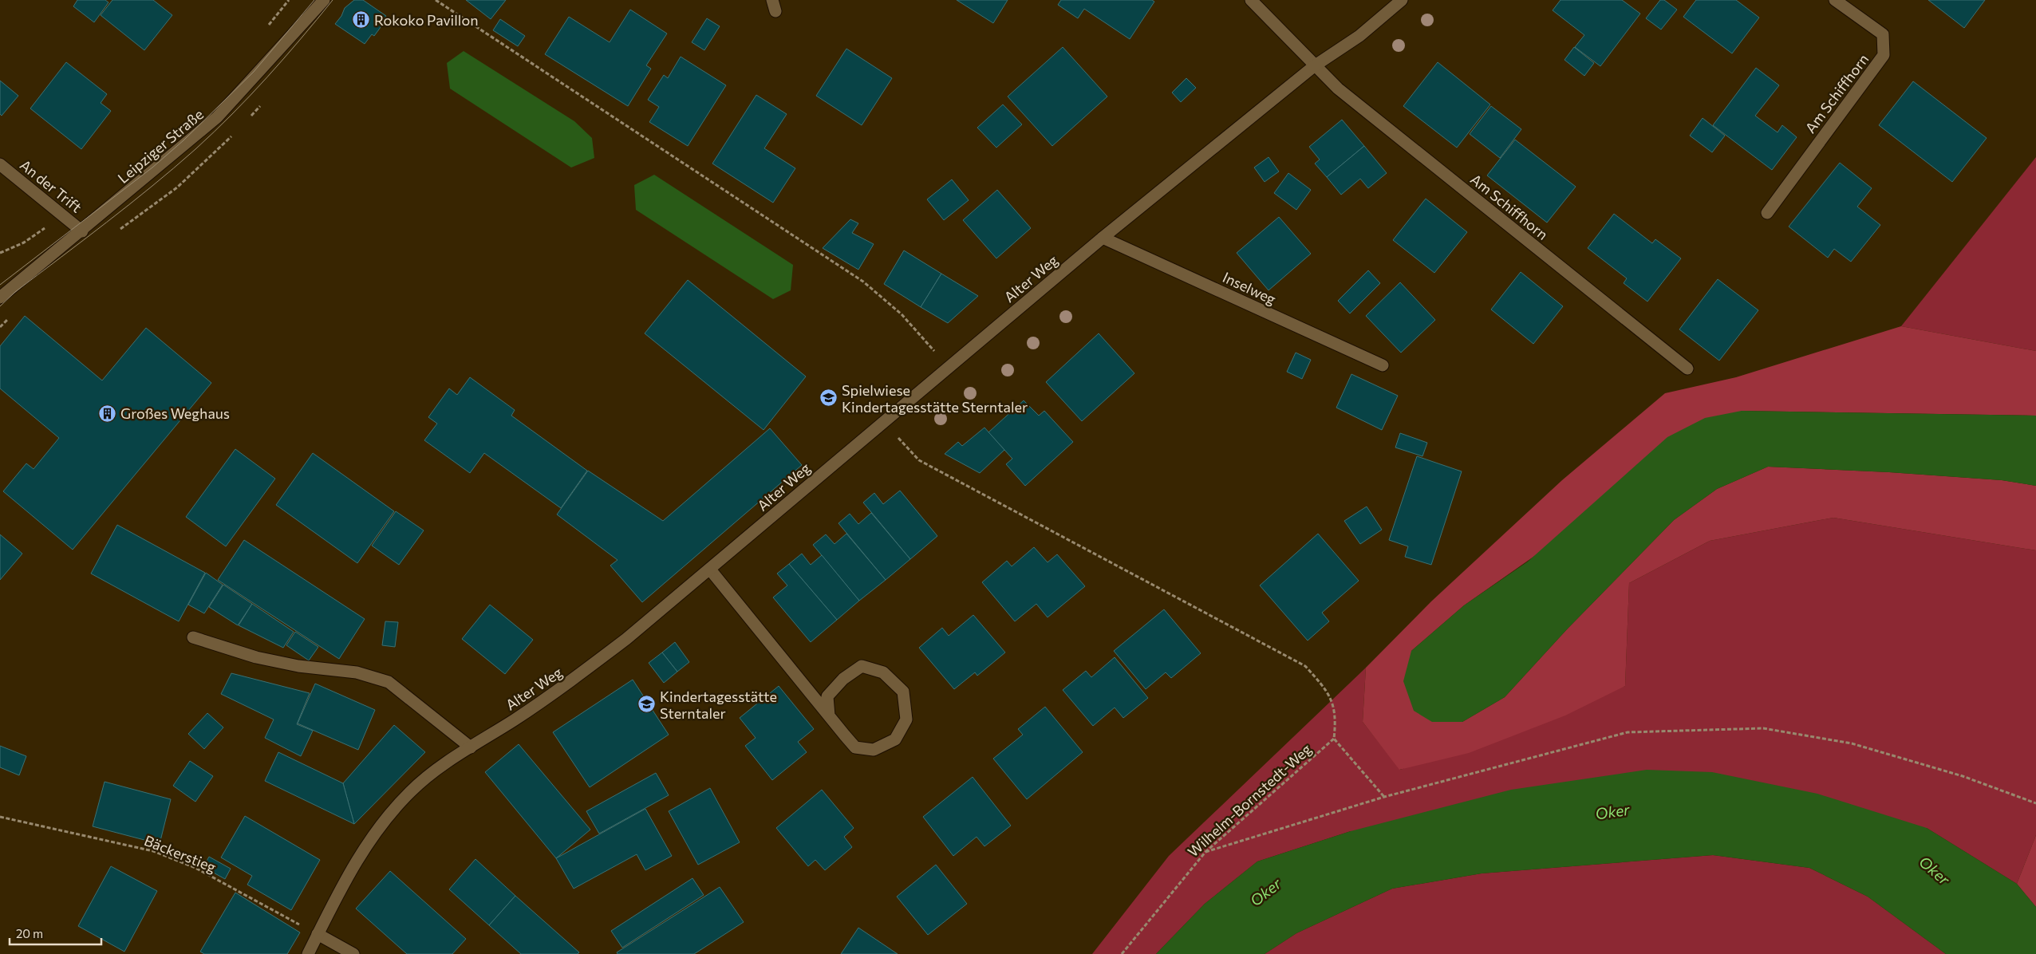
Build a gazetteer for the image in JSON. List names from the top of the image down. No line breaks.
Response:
{"streets":{"street":["Am Schiffhorn","Leipziger Straße","An der Trift","Alter Weg","Inselweg"],"path":["Wilhelm-Bornstedt-Weg","Bäckerstieg"]},"crossings":[["Am Schiffhorn","Alter Weg"],["Leipziger Straße","An der Trift"],["Alter Weg","Inselweg"],["Alter Weg","Bäckerstieg"]],"water":["Oker"],"places":{"building":["Rokoko Pavillon","Großes Weghaus"],"school or university":["Spielwiese Kindertagesstätte Sterntaler","Kindertagesstätte Sterntaler"]},"scale_bar":"20 m"}
